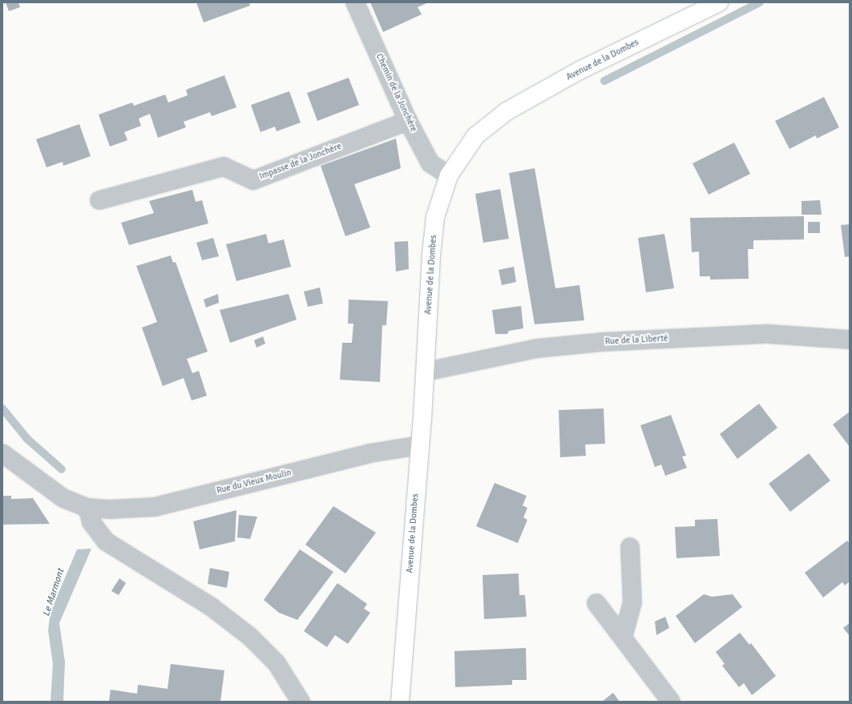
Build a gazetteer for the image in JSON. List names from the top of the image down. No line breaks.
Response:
{"streets":{"main road":["Avenue de la Dombes"],"street":["Chemin de la Jonchère","Impasse de la Jonchère","Rue de la Liberté","Rue du Vieux Moulin"]},"crossings":[["Avenue de la Dombes","Chemin de la Jonchère"],["Avenue de la Dombes","Rue de la Liberté"],["Avenue de la Dombes","Rue du Vieux Moulin"],["Chemin de la Jonchère","Impasse de la Jonchère"]],"water":["Le Marmont"]}
